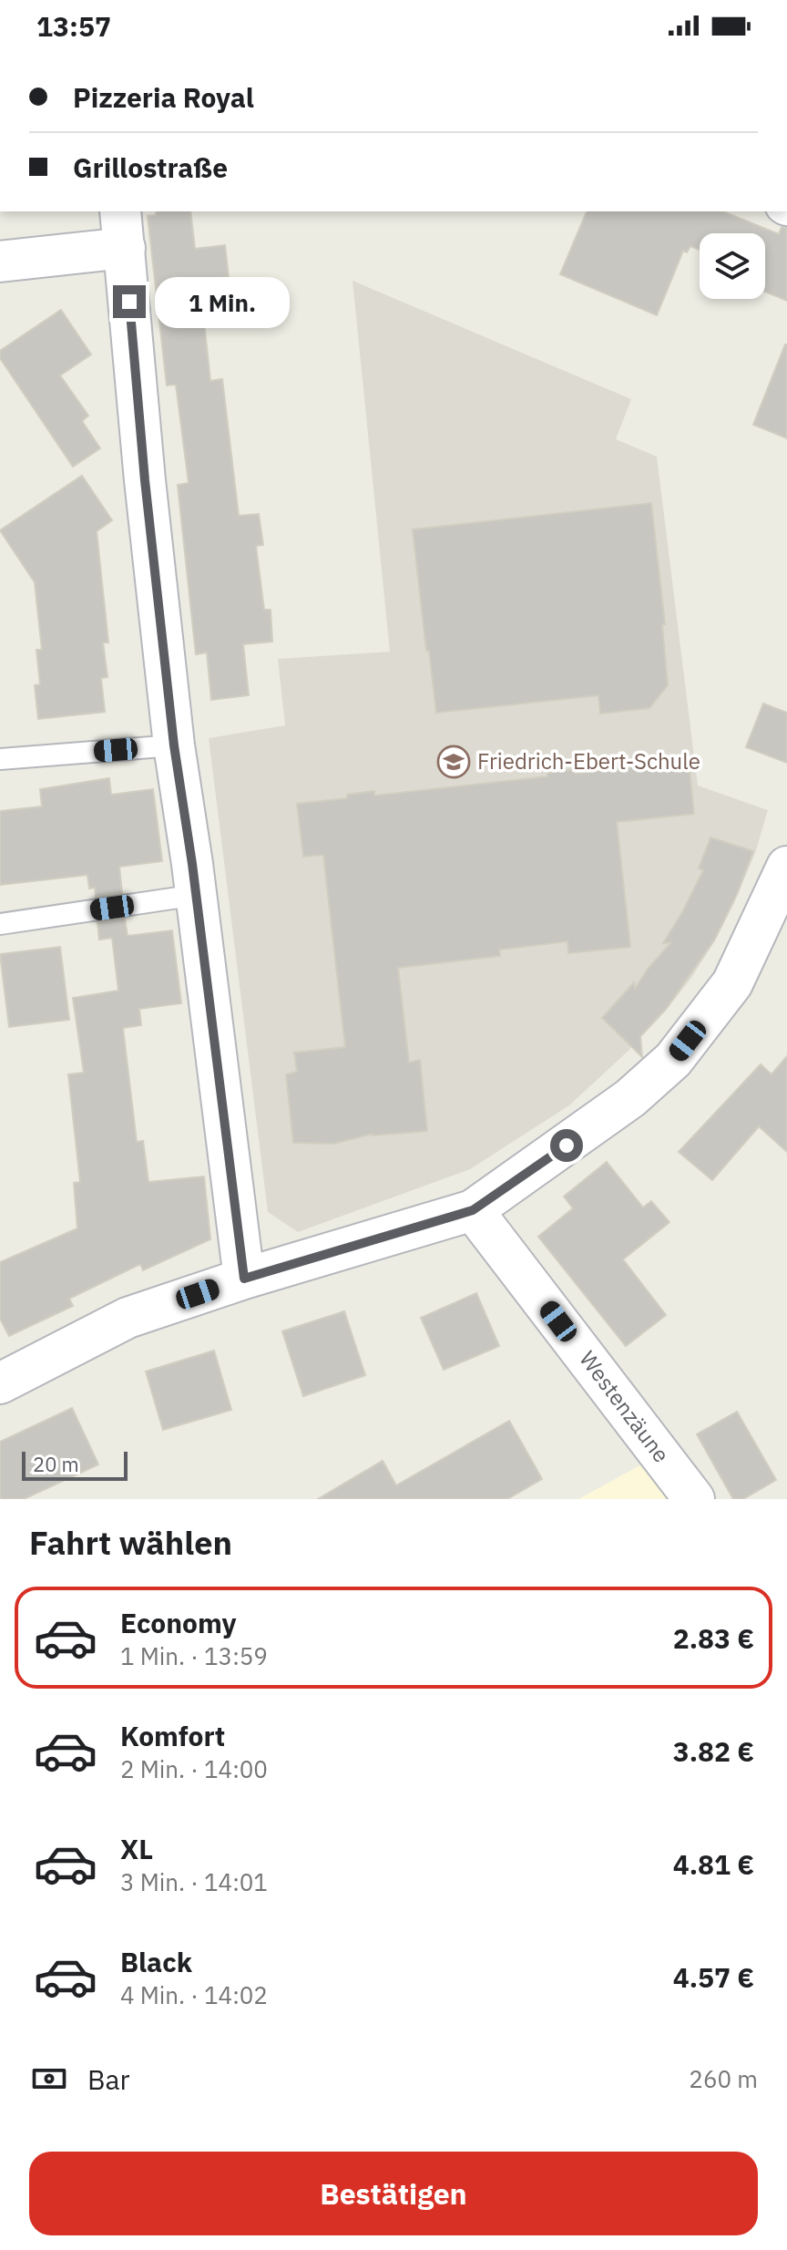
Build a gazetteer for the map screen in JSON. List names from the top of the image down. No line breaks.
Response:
{"streets":{"street":["Westenzäune"]},"places":{"school or university":["Friedrich-Ebert-Schule"]},"scale_bar":"20 m","page":{"status":"13:57","banner":["Pizzeria Royal","Grillostraße"],"bubble":"1 Min.","scale":"20 m","heading":"Fahrt wählen","list":[{"name":"Economy","note":"1 Min. · 13:59","value":"2.83 €"},{"name":"Komfort","note":"2 Min. · 14:00","value":"3.82 €"},{"name":"XL","note":"3 Min. · 14:01","value":"4.81 €"},{"name":"Black","note":"4 Min. · 14:02","value":"4.57 €"}],"pay":["Bar","260 m"],"buttons":"Bestätigen"}}
